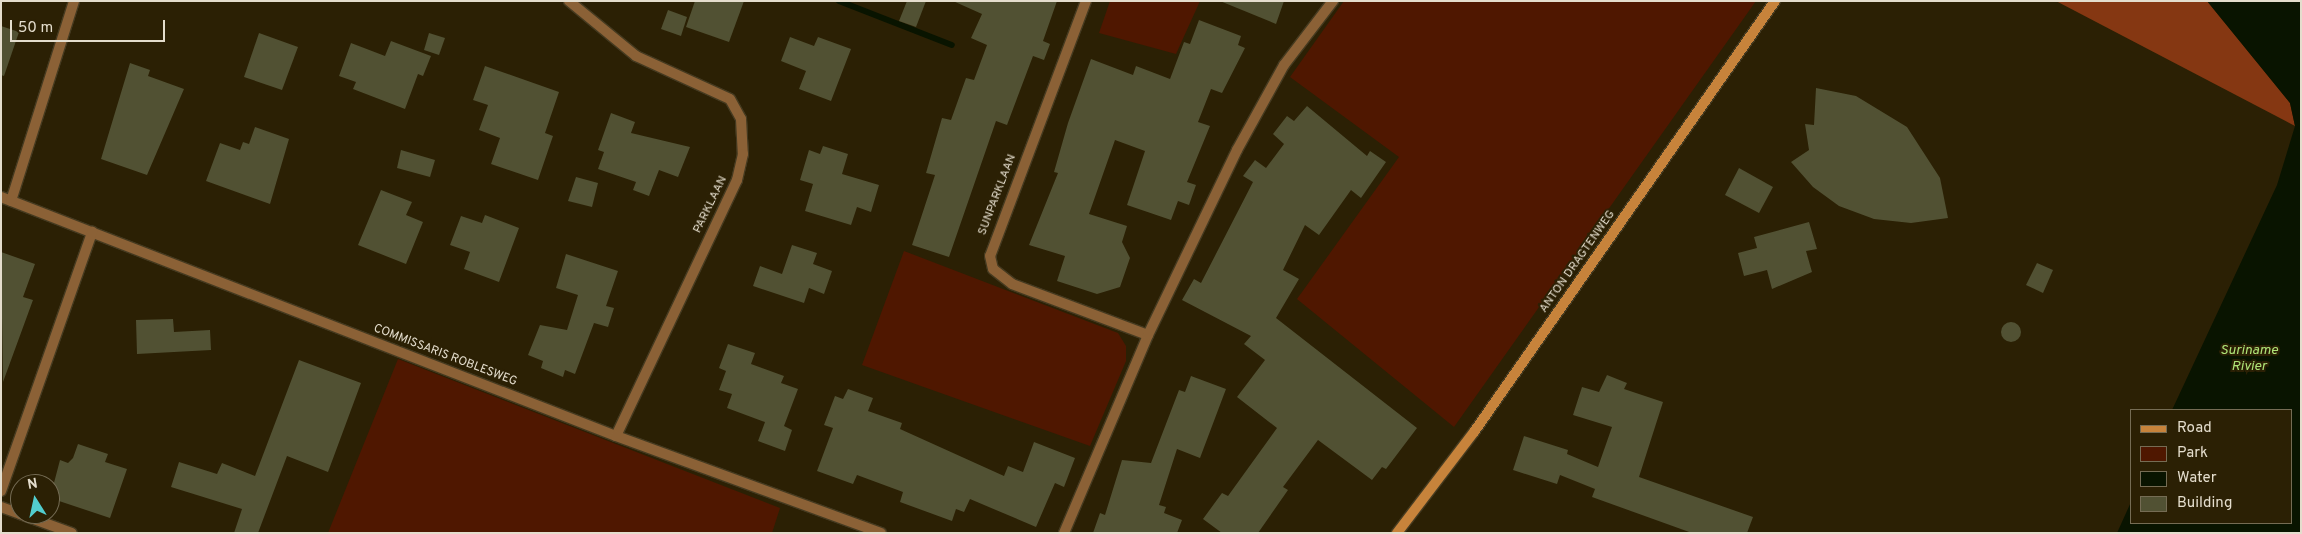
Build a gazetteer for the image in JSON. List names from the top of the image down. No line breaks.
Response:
{"streets":{"main road":["ANTON DRAGTENWEG"],"street":["SUNPARKLAAN","PARKLAAN","COMMISSARIS ROBLESWEG"]},"crossings":[["PARKLAAN","COMMISSARIS ROBLESWEG"]],"water":["Suriname Rivier"],"legend":["Road","Park","Water","Building"],"scale_bar":"50 m","north":"top"}
